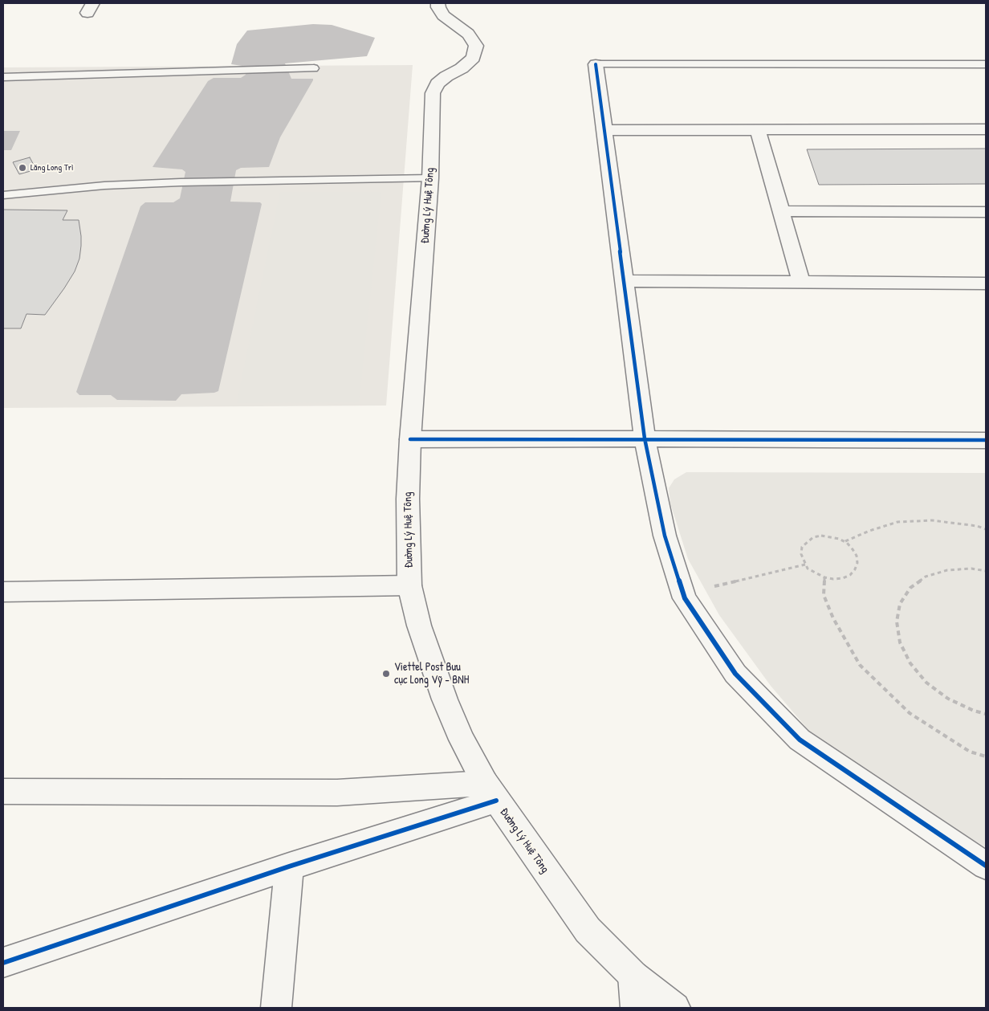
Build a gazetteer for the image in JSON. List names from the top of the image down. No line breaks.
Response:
{"streets":{"street":["Đường Lý Huệ Tông"]},"places":["Lăng Long Trì","Viettel Post Bưu cục Long Vỹ - BNH"]}
